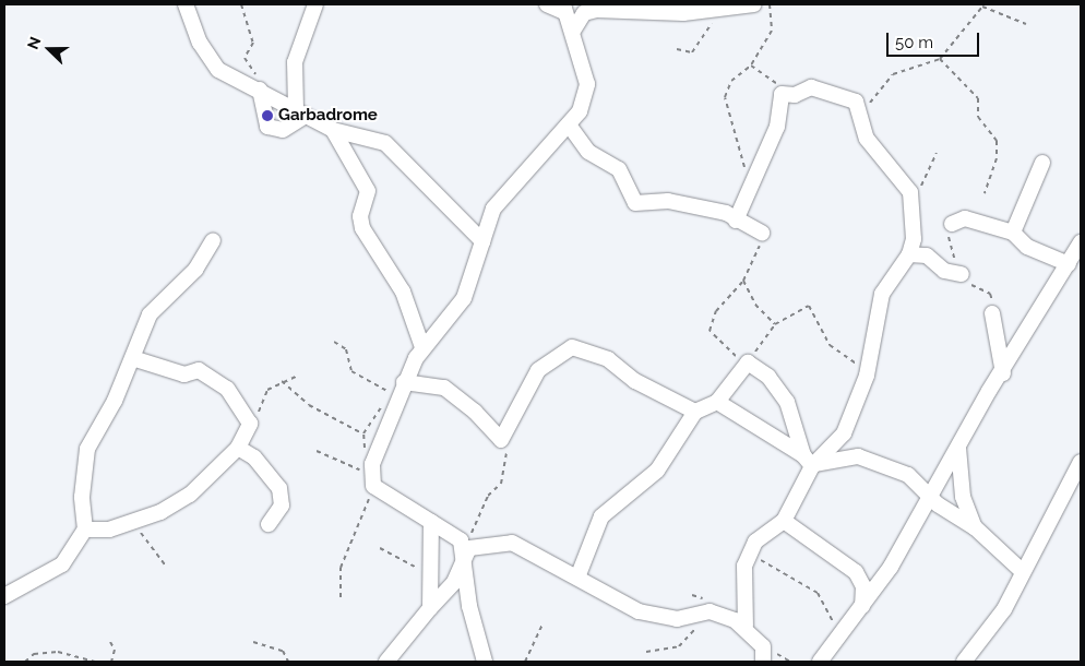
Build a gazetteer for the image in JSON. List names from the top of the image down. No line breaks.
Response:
{"places":["Garbadrome"],"scale_bar":"50 m","north":"left"}
